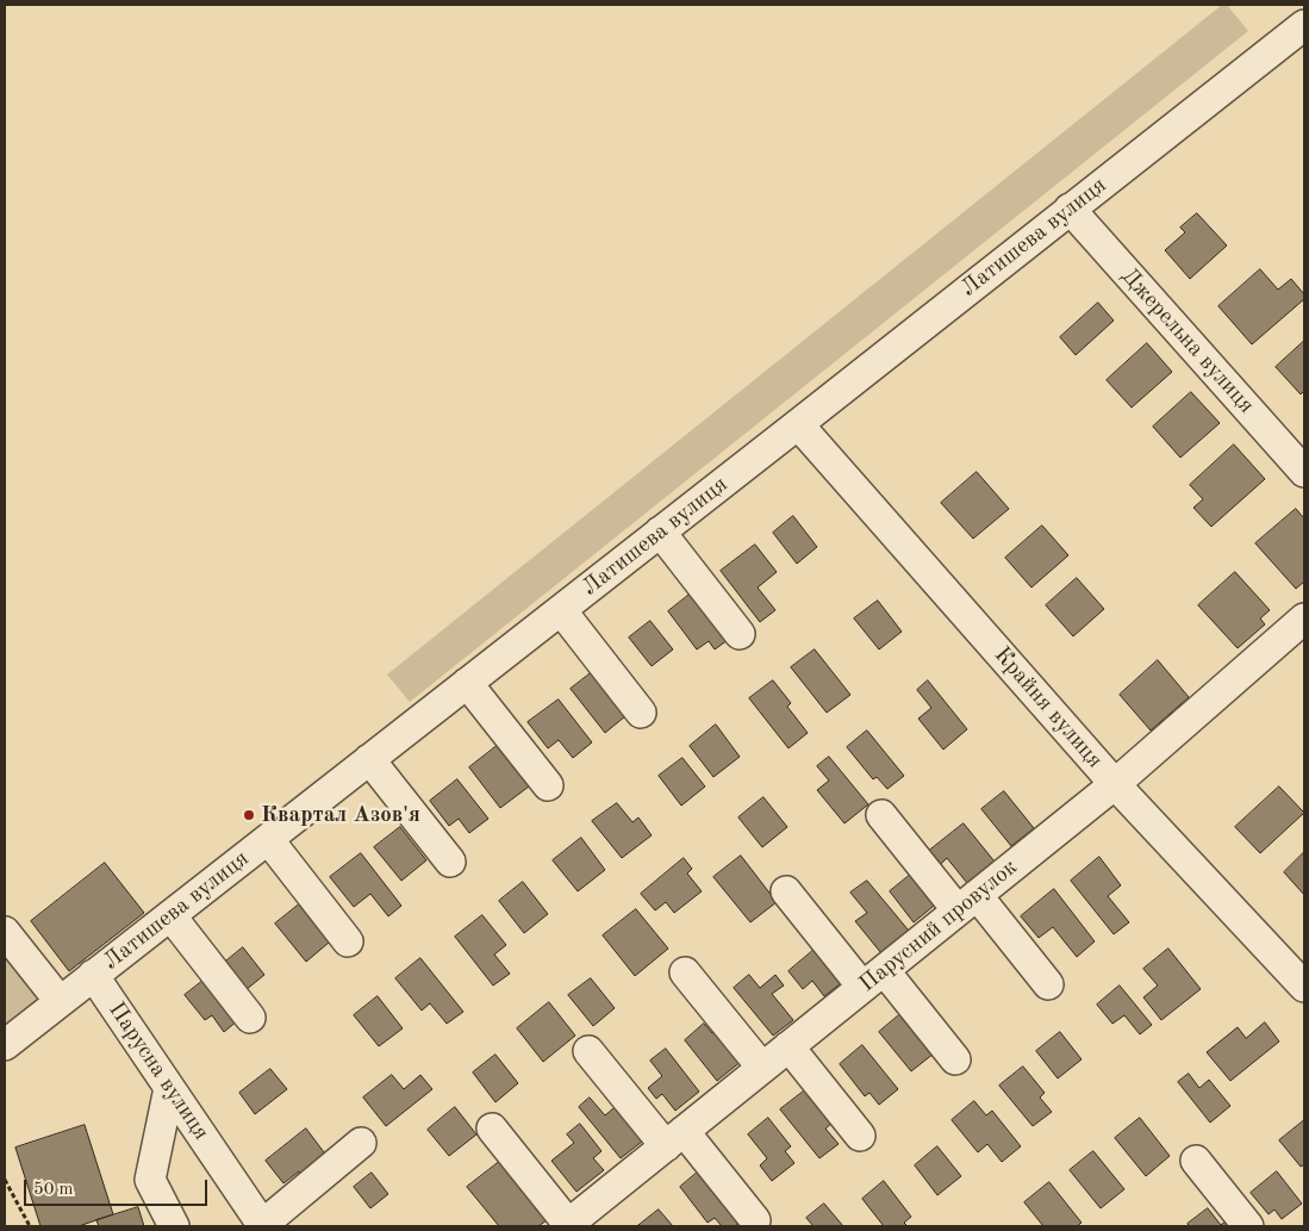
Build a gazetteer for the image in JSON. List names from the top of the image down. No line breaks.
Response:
{"streets":{"street":["Латишева вулиця","Джерельна вулиця","Крайня вулиця","Парусний провулок","Парусна вулиця"]},"crossings":[["Латишева вулиця","Джерельна вулиця"],["Латишева вулиця","Крайня вулиця"],["Латишева вулиця","Парусна вулиця"],["Крайня вулиця","Парусний провулок"]],"places":["Квартал Азов'я"],"scale_bar":"50 m"}
